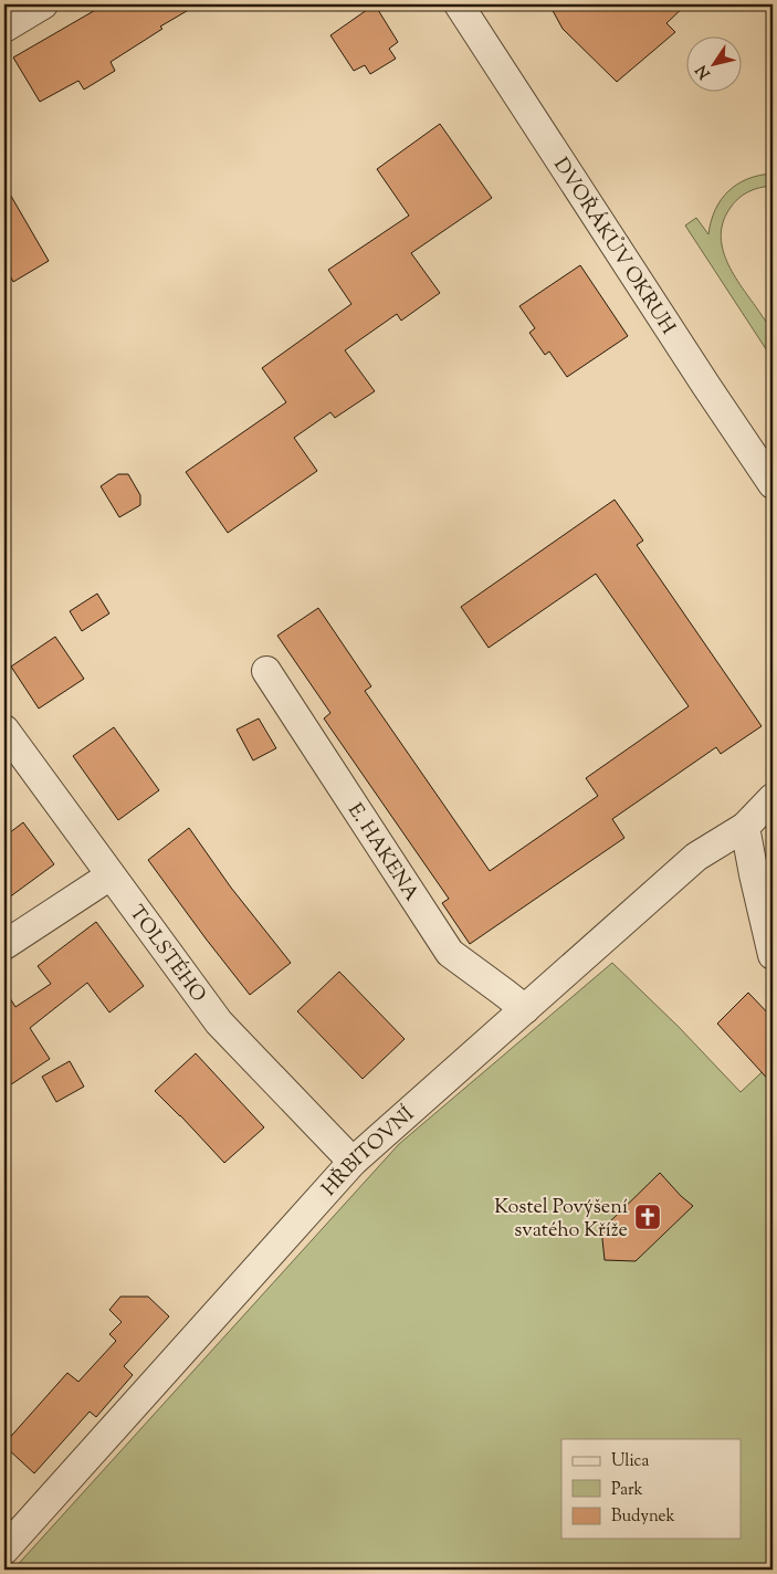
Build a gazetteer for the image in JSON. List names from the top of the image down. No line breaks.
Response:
{"streets":{"street":["DVOŘÁKŮV OKRUH","E. HAKENA","TOLSTÉHO","HŘBITOVNÍ"]},"crossings":[["E. HAKENA","HŘBITOVNÍ"],["TOLSTÉHO","HŘBITOVNÍ"]],"places":{"church":["Kostel Povýšení svatého Kříže"]},"legend":["Ulica","Park","Budynek"],"north":"bottom left"}
